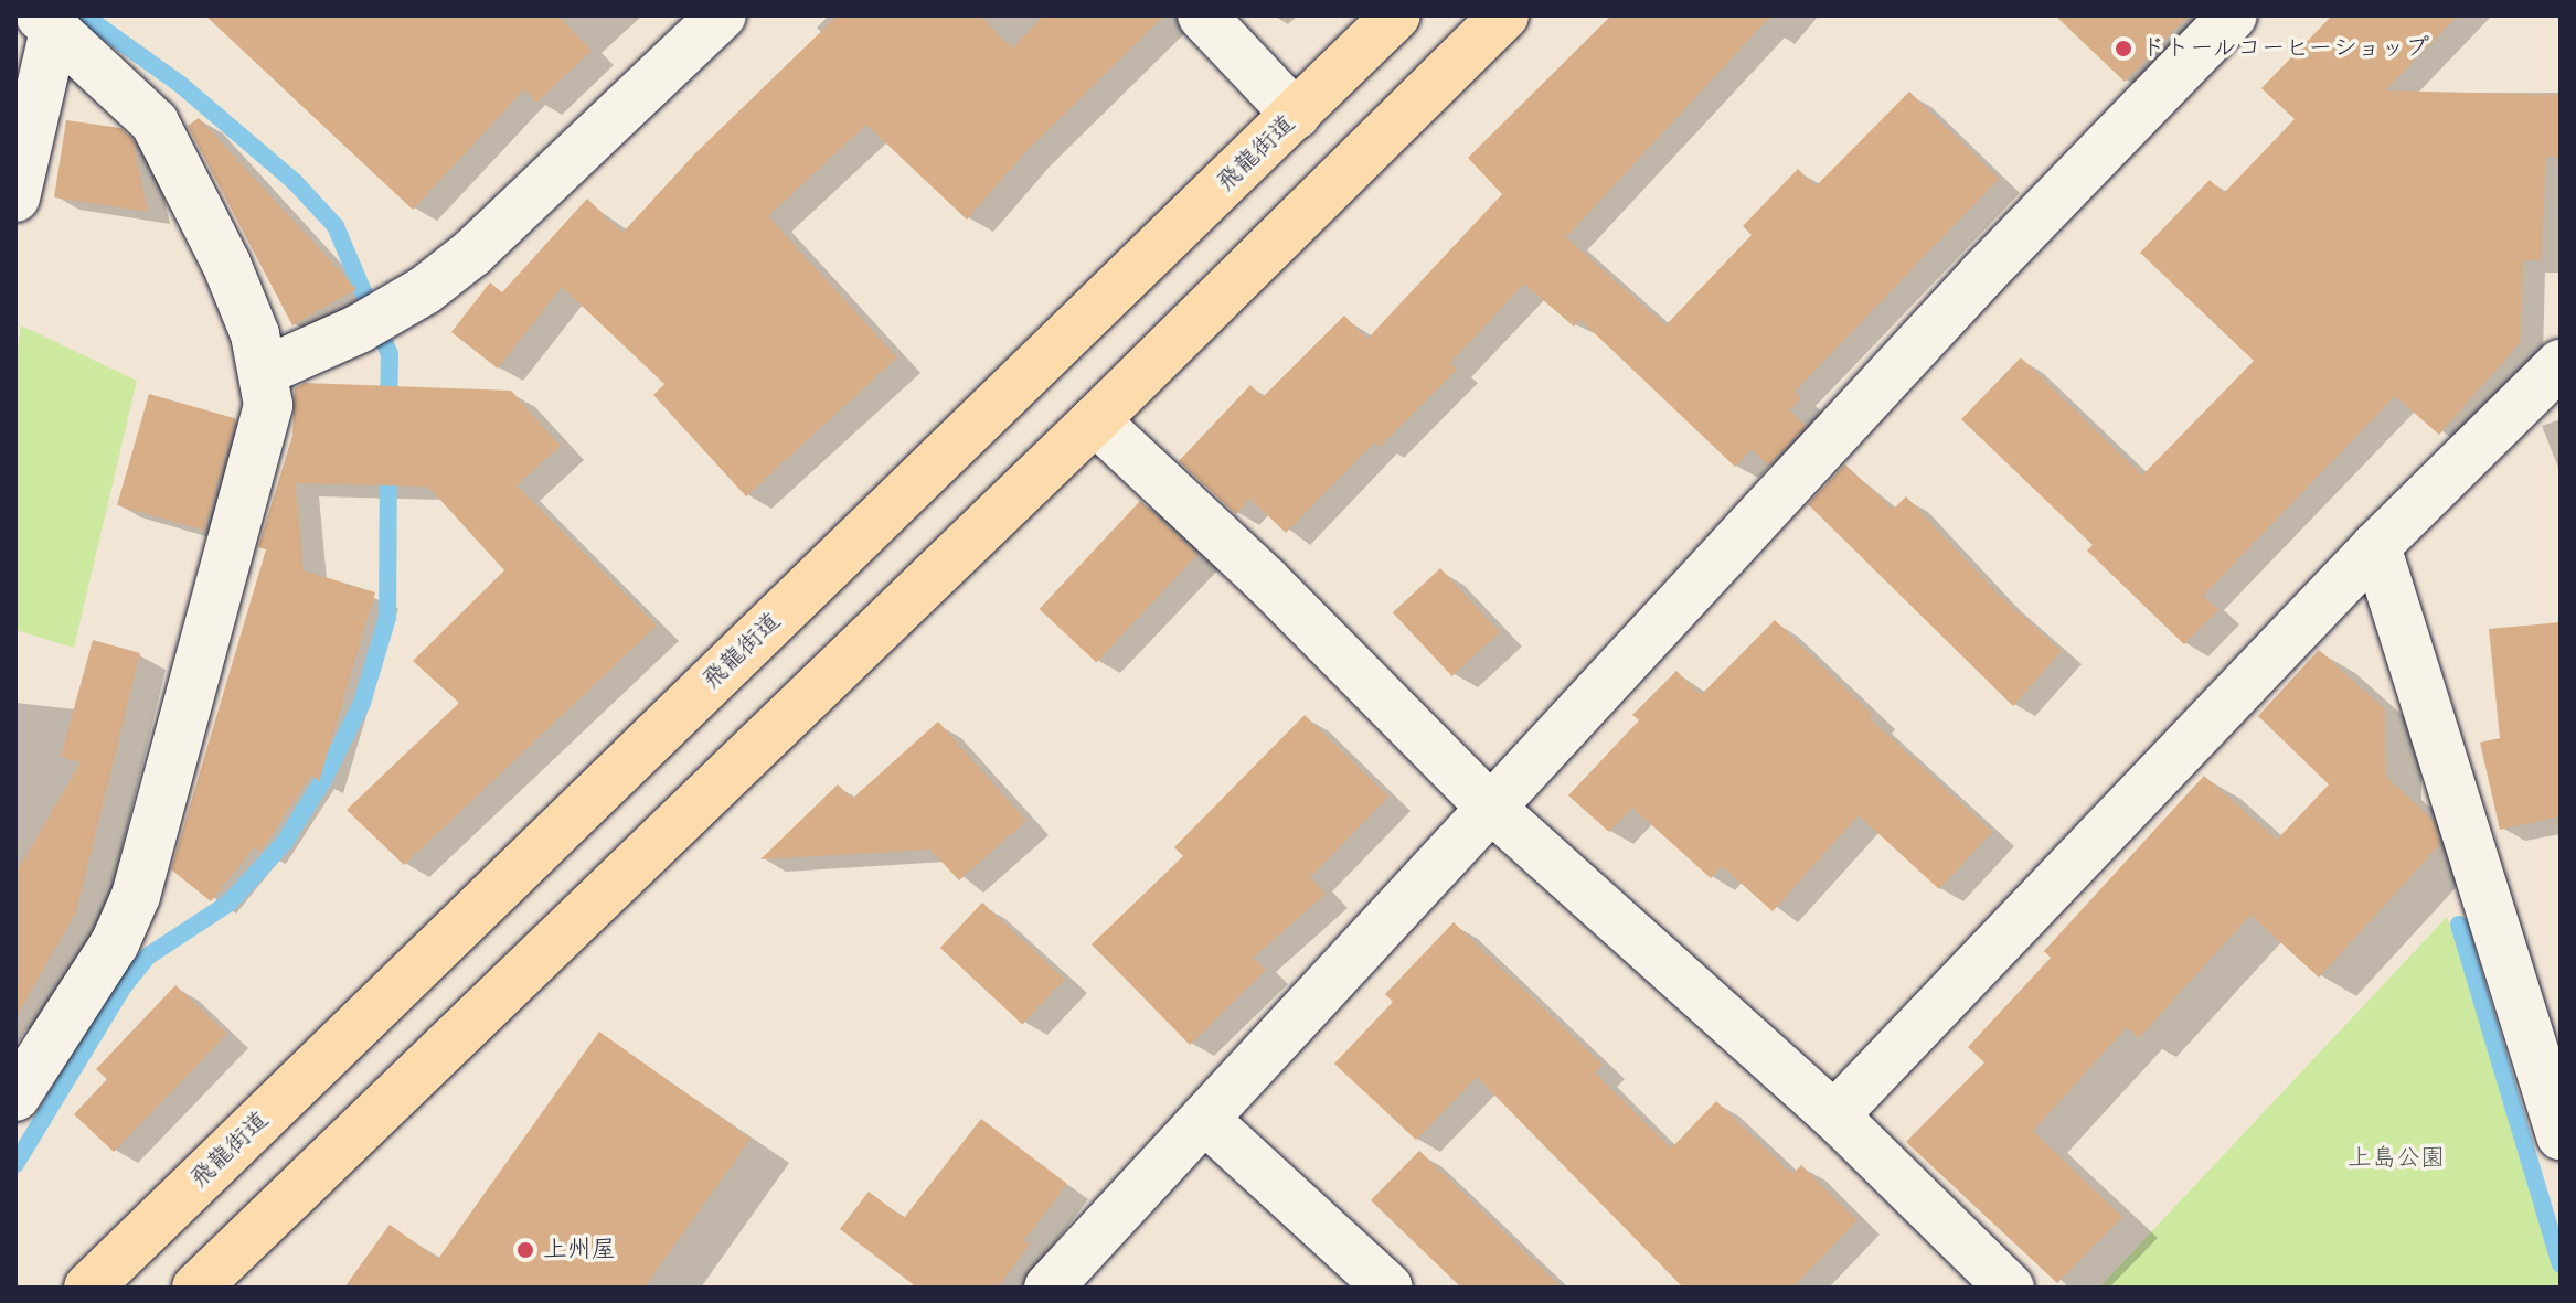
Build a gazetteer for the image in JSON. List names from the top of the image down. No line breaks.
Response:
{"streets":{"highway":["飛龍街道"]},"parks":["上島公園"],"places":["ドトールコーヒーショップ","上州屋"]}
